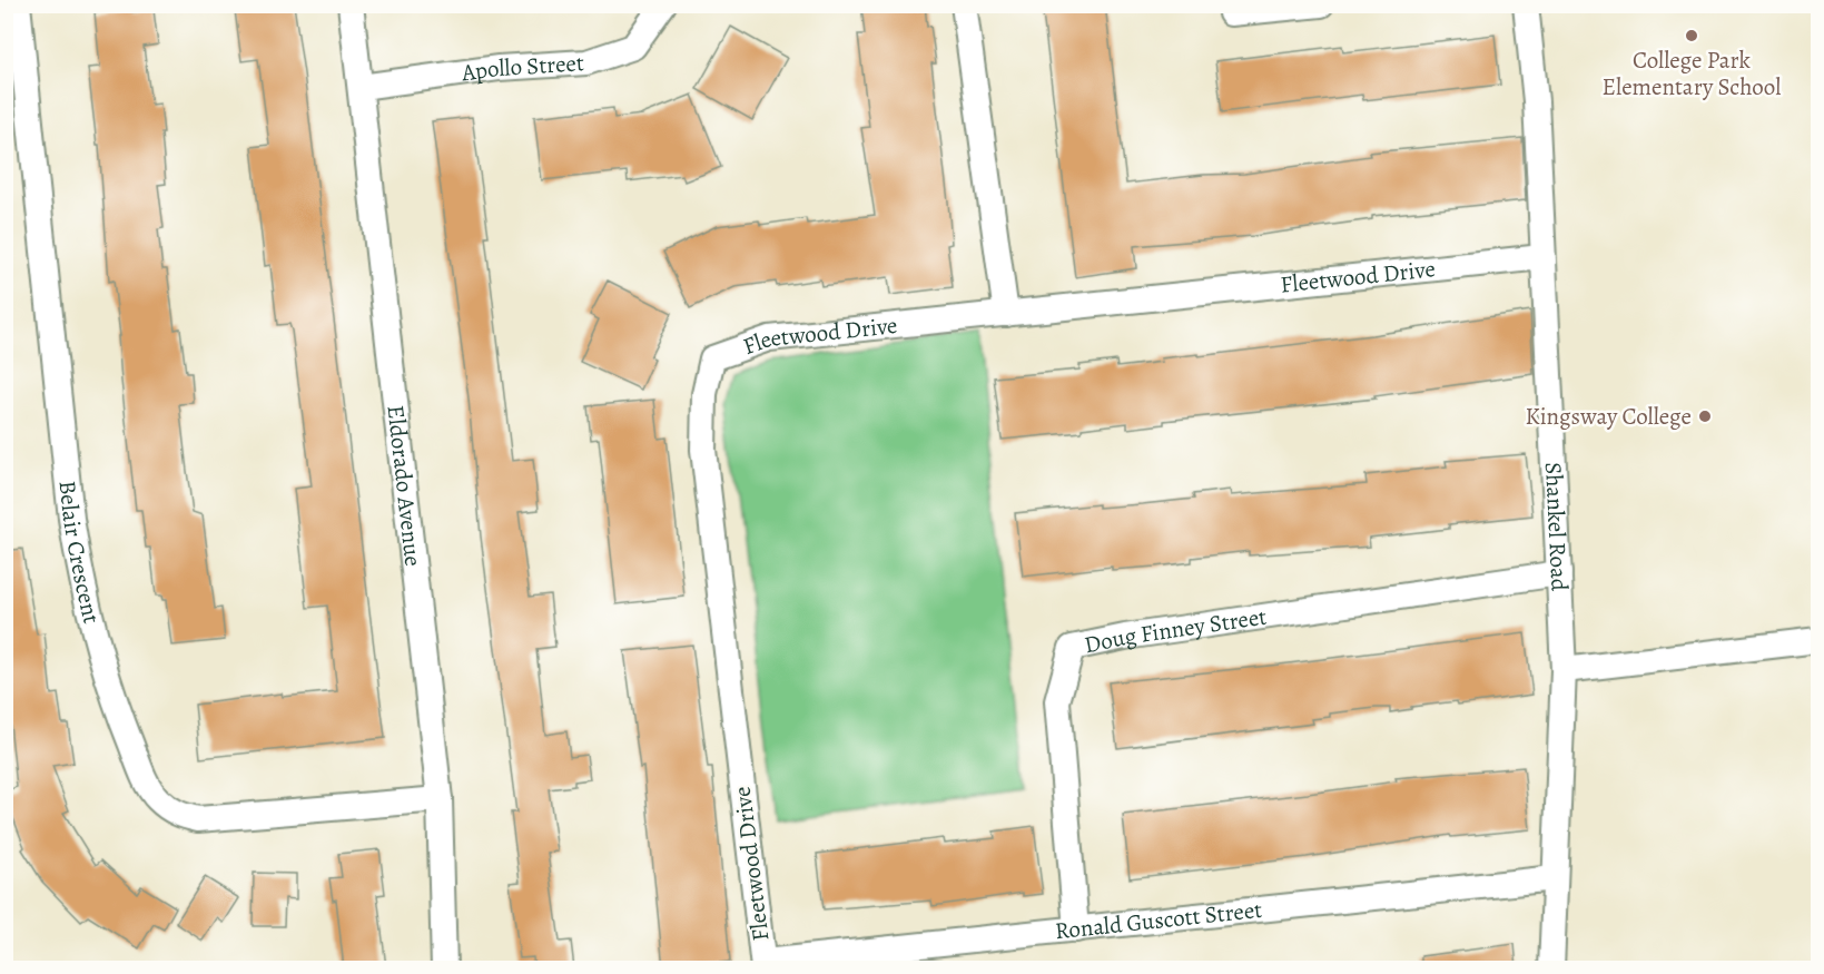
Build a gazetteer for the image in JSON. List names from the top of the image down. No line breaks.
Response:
{"streets":{"street":["Apollo Street","Fleetwood Drive","Eldorado Avenue","Shankel Road","Belair Crescent","Doug Finney Street","Ronald Guscott Street"]},"crossings":[["Apollo Street","Eldorado Avenue"],["Fleetwood Drive","Shankel Road"],["Fleetwood Drive","Ronald Guscott Street"],["Eldorado Avenue","Belair Crescent"],["Shankel Road","Doug Finney Street"],["Shankel Road","Ronald Guscott Street"],["Doug Finney Street","Ronald Guscott Street"]],"places":["College Park Elementary School","Kingsway College"]}
